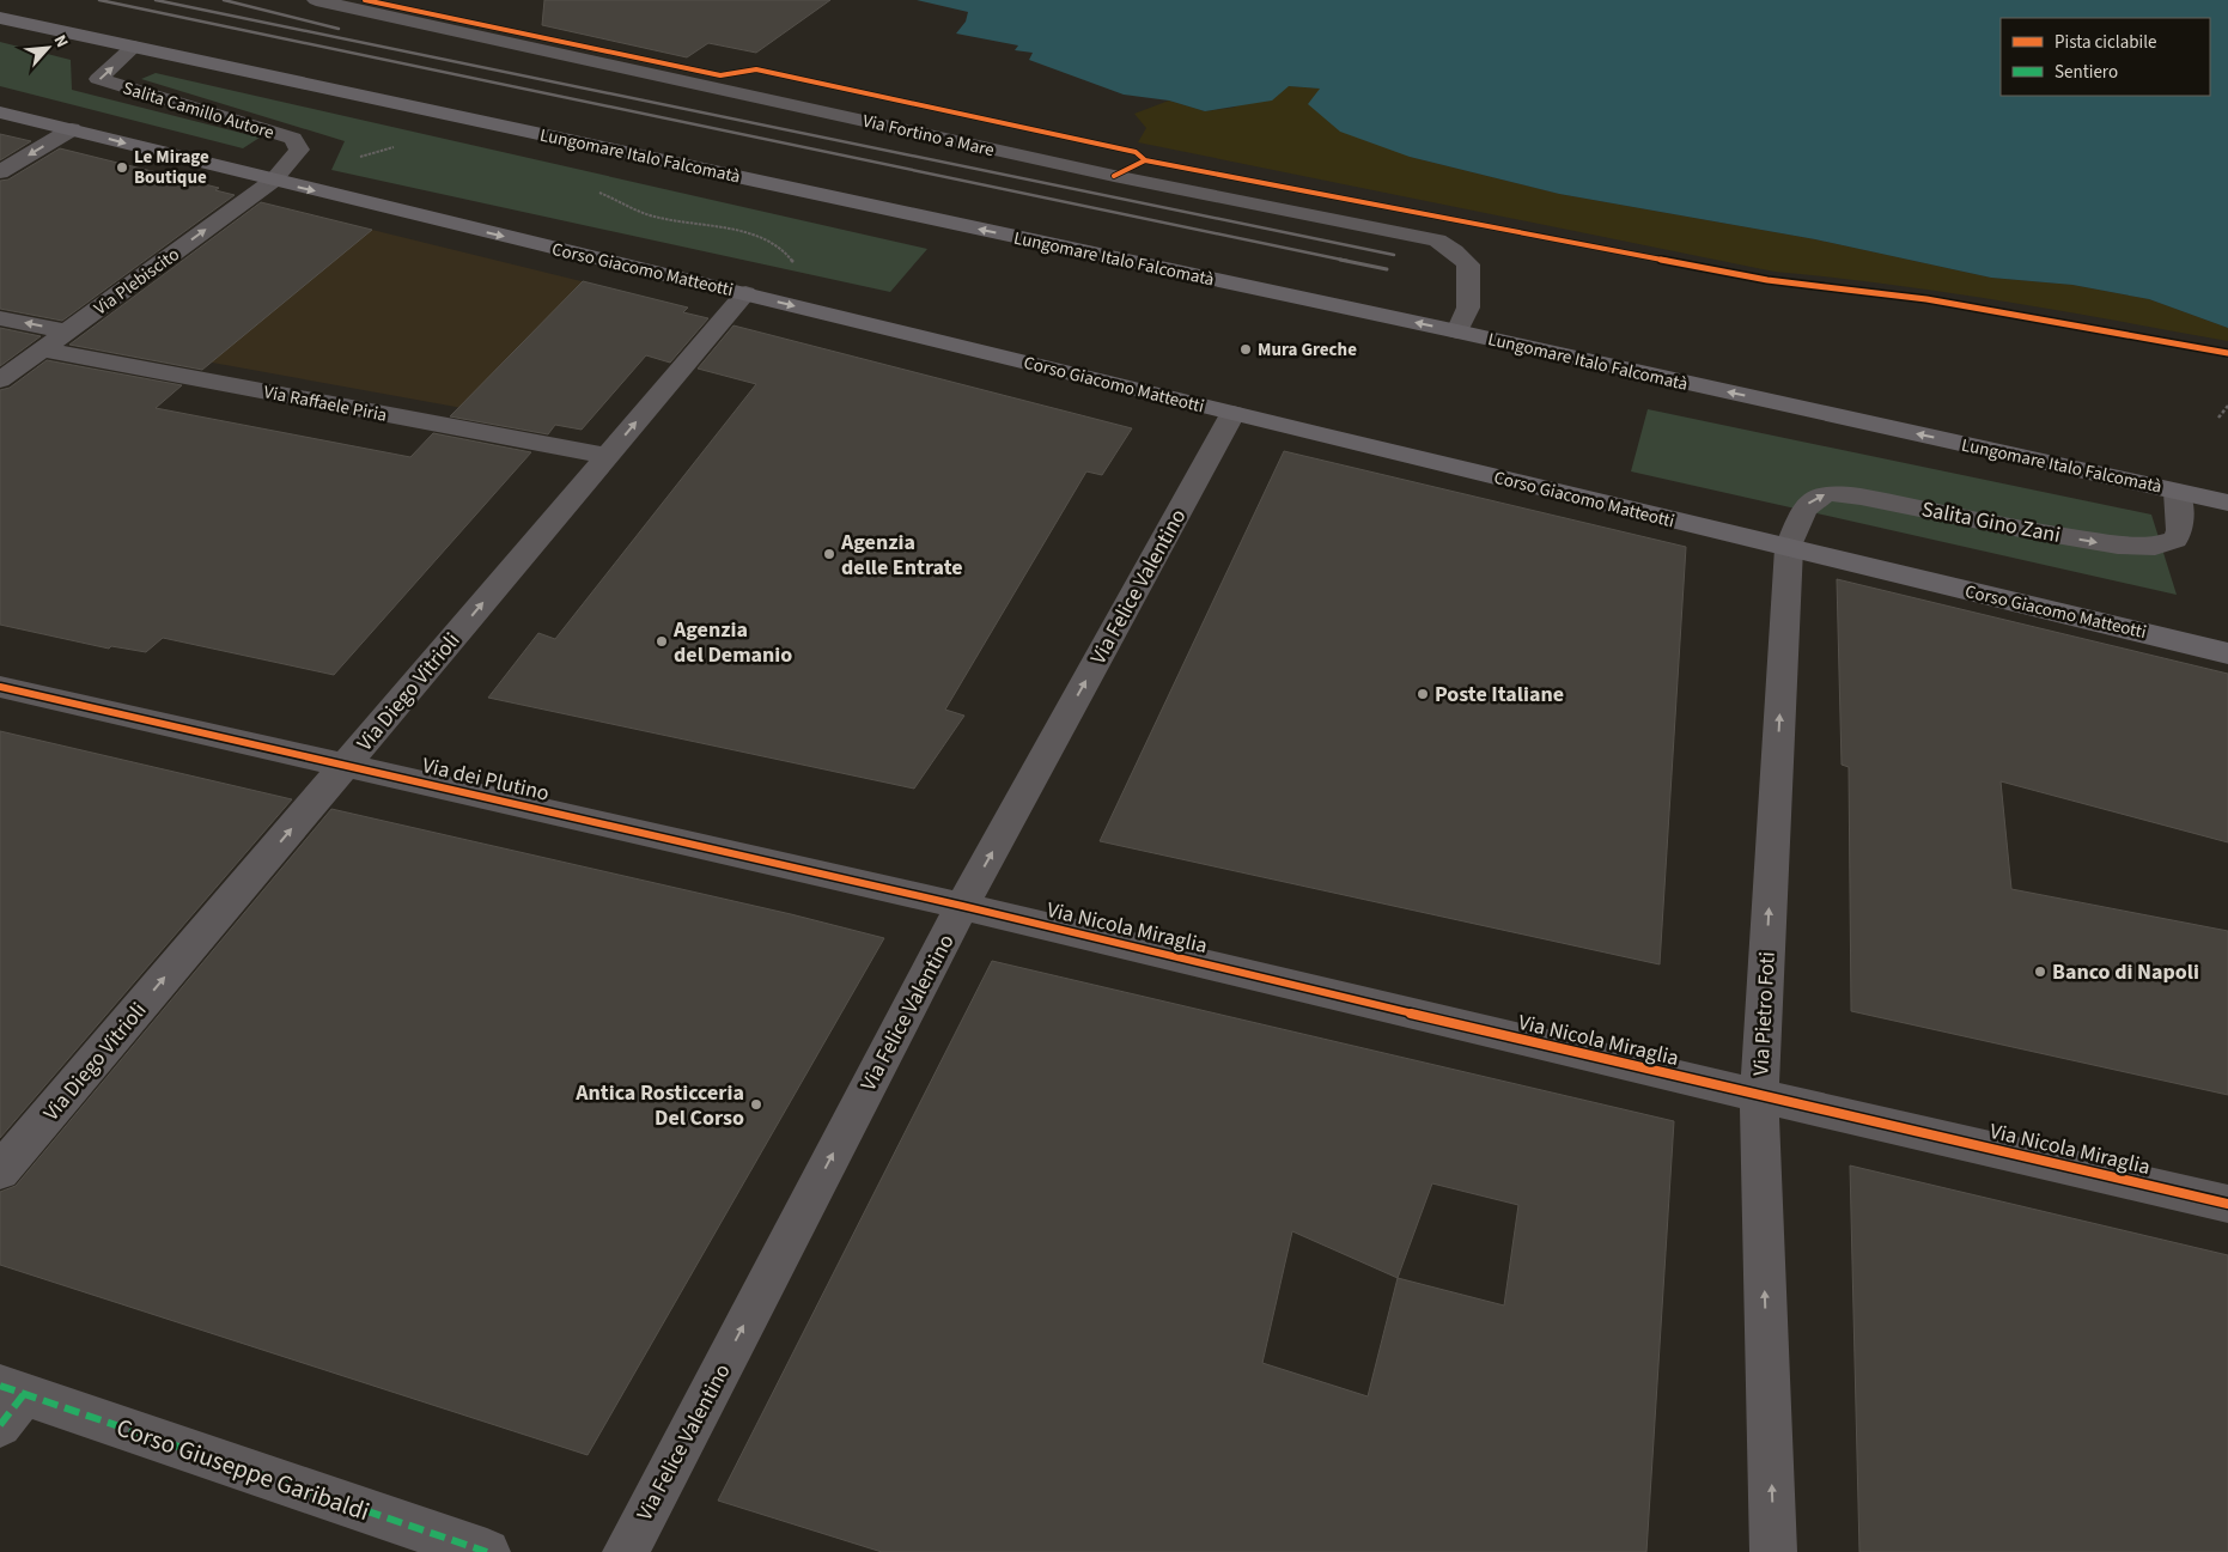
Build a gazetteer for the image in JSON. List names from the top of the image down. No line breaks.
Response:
{"streets":{"main road":["Lungomare Italo Falcomatà","Corso Giacomo Matteotti"],"street":["Salita Camillo Autore","Via Fortino a Mare","Via Plebiscito","Via Raffaele Piria","Salita Gino Zani","Via Felice Valentino","Via Diego Vitrioli","Via dei Plutino","Via Nicola Miraglia","Via Pietro Foti","Corso Giuseppe Garibaldi"]},"crossings":[["Salita Camillo Autore","Lungomare Italo Falcomatà"],["Salita Camillo Autore","Corso Giacomo Matteotti"],["Salita Camillo Autore","Via Plebiscito"],["Via Fortino a Mare","Lungomare Italo Falcomatà"],["Lungomare Italo Falcomatà","Salita Gino Zani"],["Corso Giacomo Matteotti","Via Plebiscito"],["Corso Giacomo Matteotti","Salita Gino Zani"],["Corso Giacomo Matteotti","Via Felice Valentino"],["Corso Giacomo Matteotti","Via Diego Vitrioli"],["Corso Giacomo Matteotti","Via Pietro Foti"],["Via Plebiscito","Via Raffaele Piria"],["Via Raffaele Piria","Via Diego Vitrioli"],["Salita Gino Zani","Via Pietro Foti"],["Via Felice Valentino","Via dei Plutino"],["Via Felice Valentino","Via Nicola Miraglia"],["Via Diego Vitrioli","Via dei Plutino"],["Via dei Plutino","Via Nicola Miraglia"],["Via Nicola Miraglia","Via Pietro Foti"]],"one_way":["Lungomare Italo Falcomatà","Corso Giacomo Matteotti","Salita Gino Zani","Via Felice Valentino","Via Diego Vitrioli","Via Pietro Foti"],"places":["Le Mirage Boutique","Mura Greche","Agenzia delle Entrate","Agenzia del Demanio","Poste Italiane","Banco di Napoli","Antica Rosticceria Del Corso"],"legend":["Pista ciclabile","Sentiero"],"north":"top right"}
